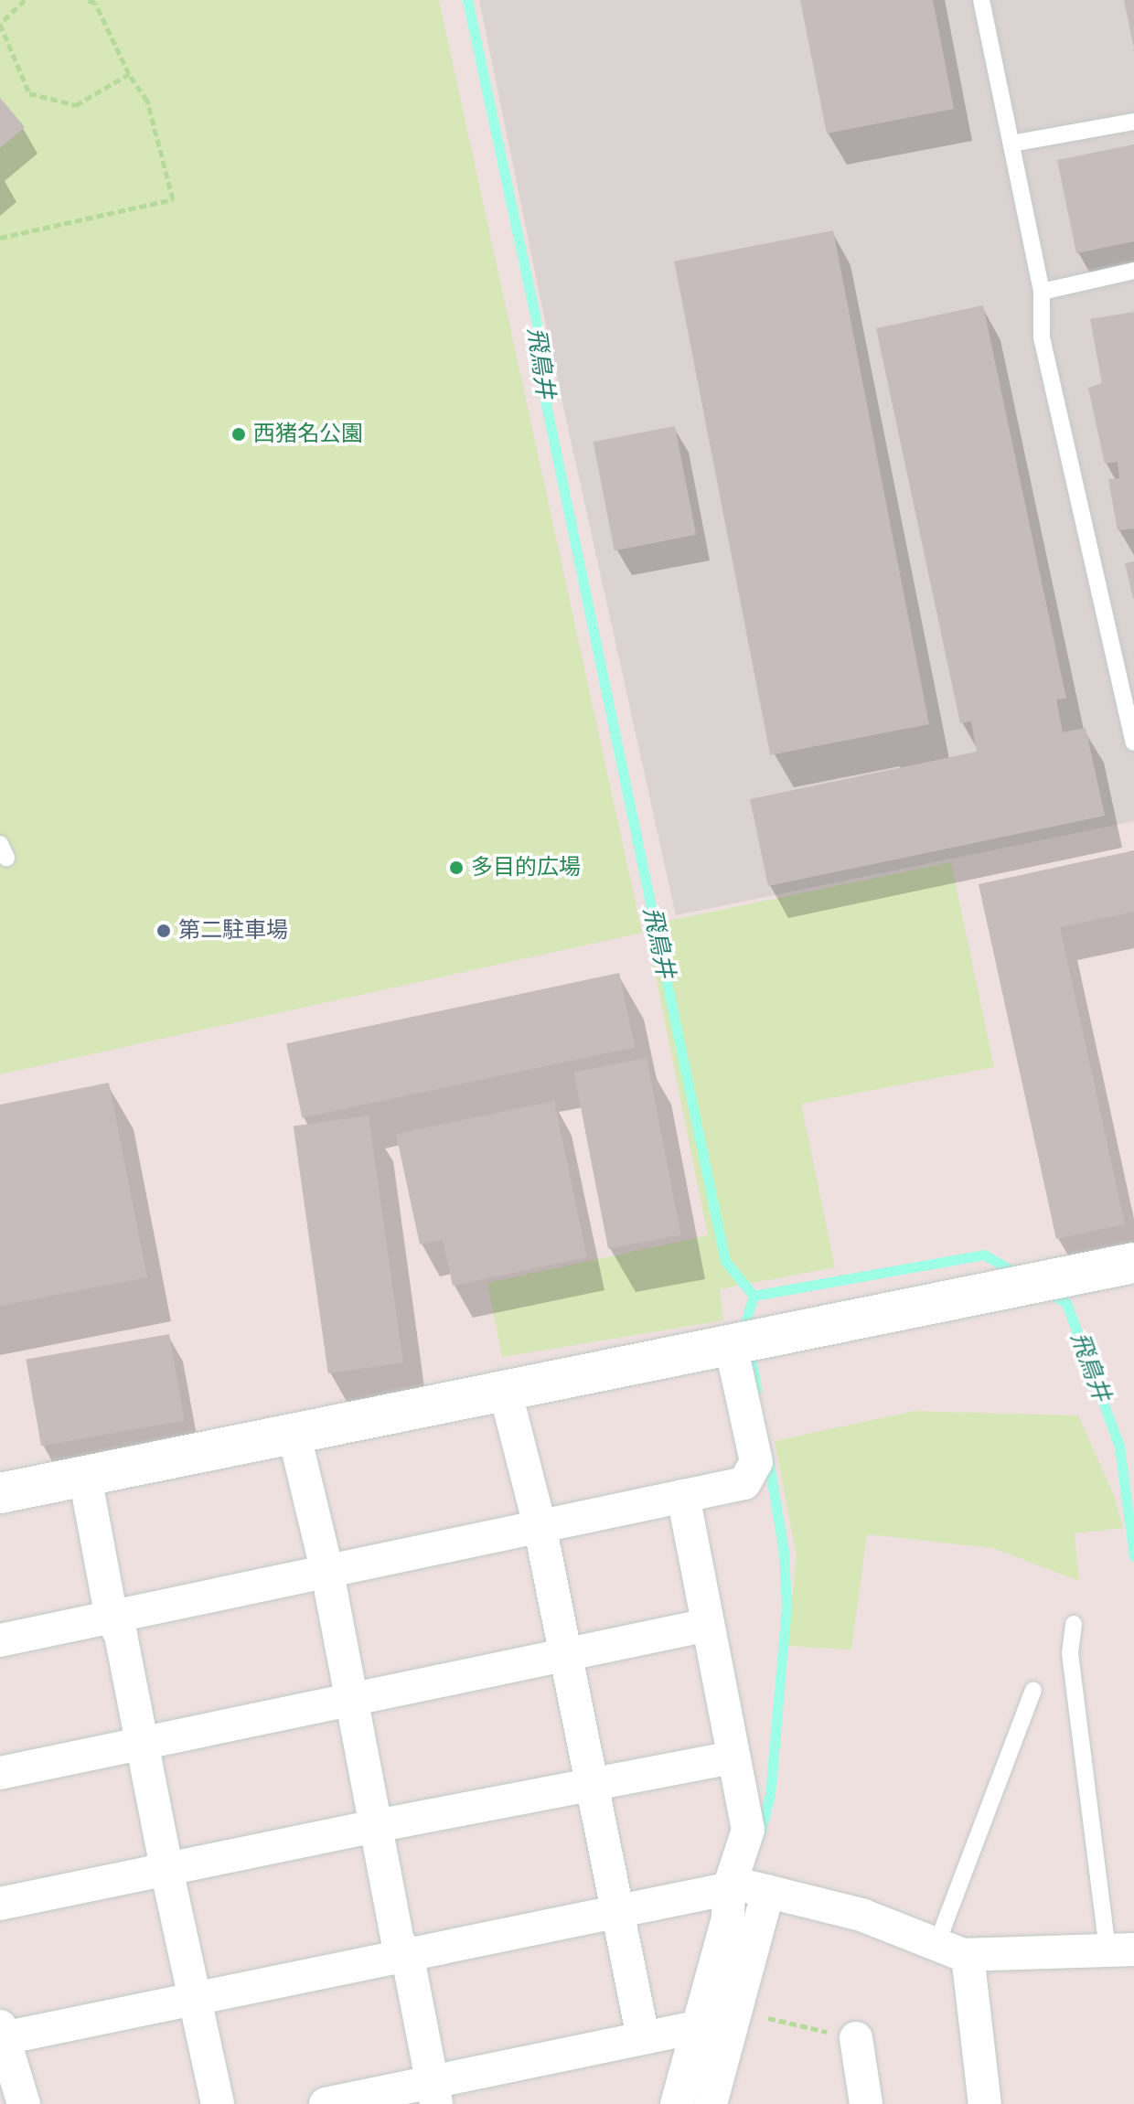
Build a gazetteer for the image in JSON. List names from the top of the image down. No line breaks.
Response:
{"water":["飛鳥井"],"places":["西猪名公園","多目的広場","第二駐車場"]}
